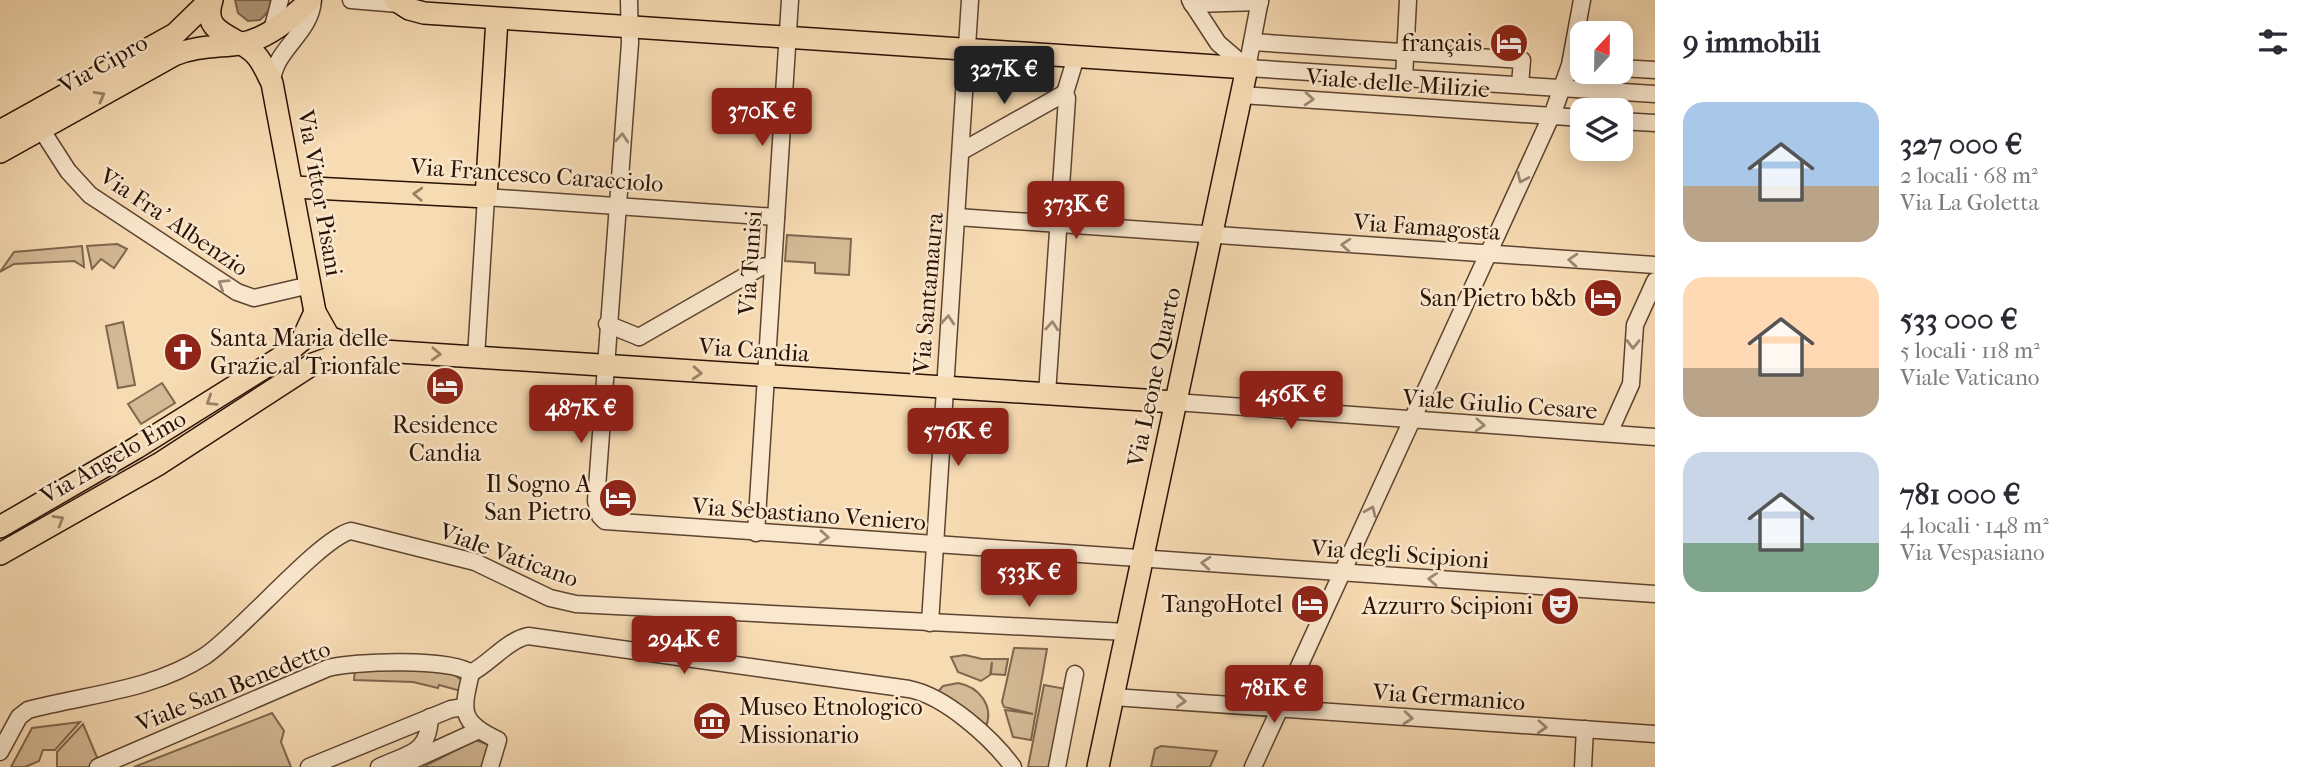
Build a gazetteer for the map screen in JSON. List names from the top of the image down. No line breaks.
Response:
{"streets":{"main road":["Via Cipro","Via Francesco Caracciolo","Via Vittor Pisani","Via Candia","Via Leone Quarto","Via Angelo Emo"],"street":["Viale delle Milizie","Via Fra' Albenzio","Via Famagosta","Via Tunisi","Via Santamaura","Viale Giulio Cesare","Via Sebastiano Veniero","Via degli Scipioni","Viale Vaticano","Viale San Benedetto","Via Germanico"]},"crossings":[["Via Cipro","Via Fra' Albenzio"],["Viale delle Milizie","Via Leone Quarto"],["Via Francesco Caracciolo","Via Vittor Pisani"],["Via Francesco Caracciolo","Via Tunisi"],["Via Vittor Pisani","Via Fra' Albenzio"],["Via Vittor Pisani","Via Angelo Emo"],["Via Famagosta","Via Santamaura"],["Via Famagosta","Via Leone Quarto"],["Via Tunisi","Via Candia"],["Via Tunisi","Via Sebastiano Veniero"],["Via Santamaura","Via Candia"],["Via Santamaura","Via Sebastiano Veniero"],["Via Santamaura","Viale Vaticano"],["Via Candia","Via Leone Quarto"],["Via Candia","Viale Giulio Cesare"],["Via Candia","Via Angelo Emo"],["Via Candia","Via Sebastiano Veniero"],["Via Leone Quarto","Viale Giulio Cesare"],["Via Leone Quarto","Via Sebastiano Veniero"],["Via Leone Quarto","Via degli Scipioni"],["Via Leone Quarto","Viale Vaticano"],["Via Leone Quarto","Via Germanico"],["Via Sebastiano Veniero","Via degli Scipioni"]],"one_way":["Via Fra' Albenzio","Via Famagosta","Viale Giulio Cesare","Via degli Scipioni","Via Germanico"],"places":{"hotel":["français","San Pietro b&b","Residence Candia","Il Sogno A San Pietro","TangoHotel"],"church":["Santa Maria delle Grazie al Trionfale"],"theatre":["Azzurro Scipioni"],"museum":["Museo Etnologico Missionario"]},"north":"top","page":{"heading":"9 immobili","price":["327K €","370K €","373K €","456K €","487K €","576K €","533K €","294K €","781K €"],"list":[{"name":"327 000 €","note":"2 locali · 68 m² · Via La Goletta"},{"name":"533 000 €","note":"5 locali · 118 m² · Viale Vaticano"},{"name":"781 000 €","note":"4 locali · 148 m² · Via Vespasiano"}]}}
